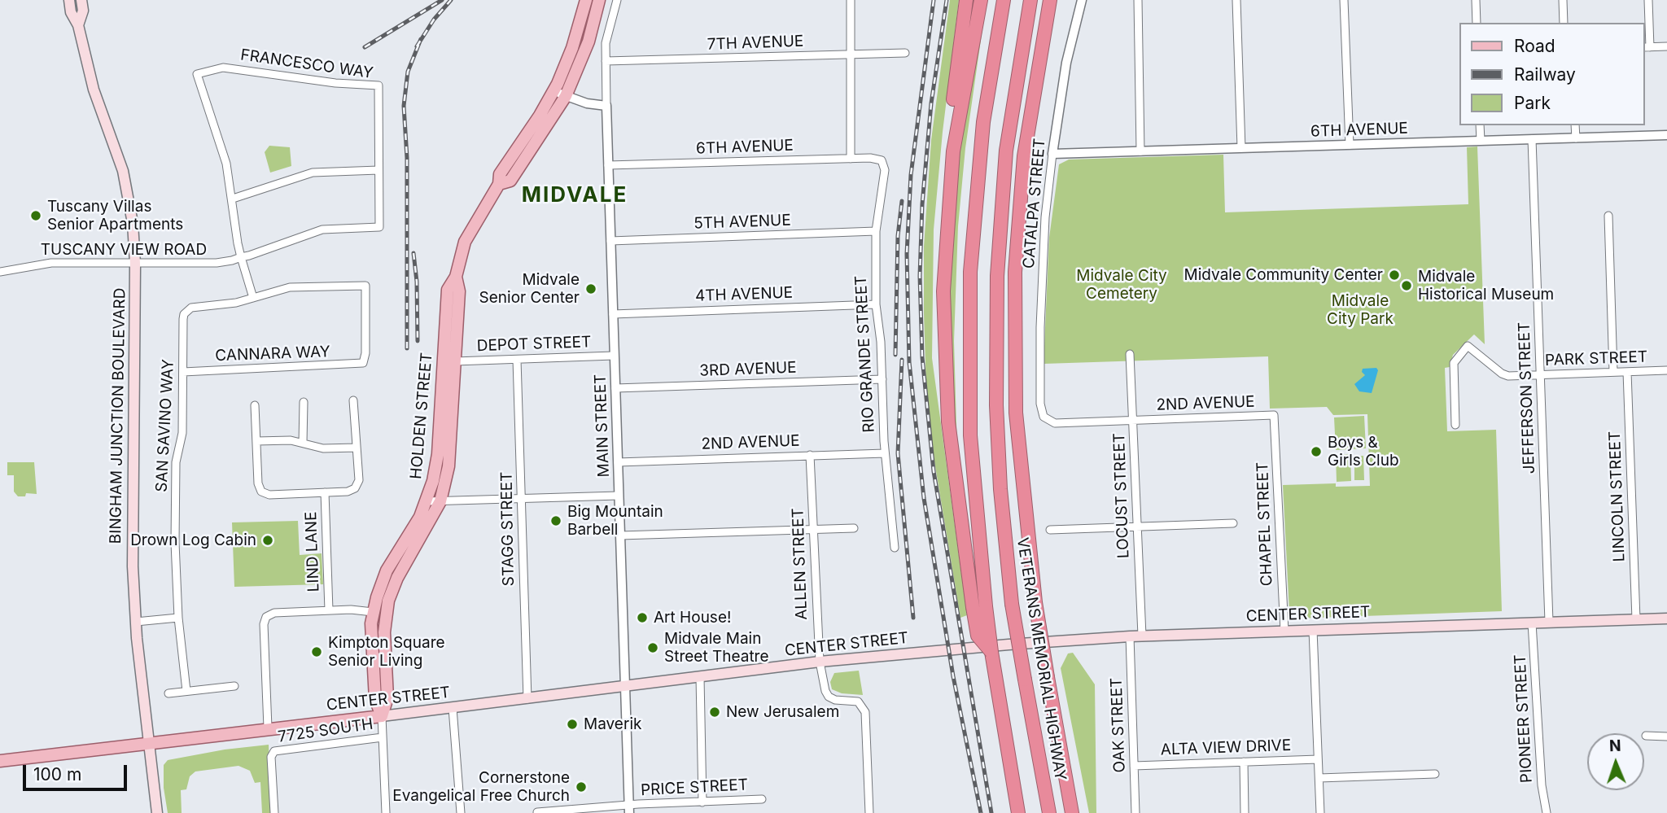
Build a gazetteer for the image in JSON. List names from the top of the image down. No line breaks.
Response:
{"streets":{"highway":["VETERANS MEMORIAL HIGHWAY"],"main road":["BINGHAM JUNCTION BOULEVARD","HOLDEN STREET","CENTER STREET"],"street":["7TH AVENUE","FRANCESCO WAY","6TH AVENUE","CATALPA STREET","5TH AVENUE","TUSCANY VIEW ROAD","4TH AVENUE","DEPOT STREET","CANNARA WAY","RIO GRANDE STREET","PARK STREET","3RD AVENUE","JEFFERSON STREET","2ND AVENUE","SAN SAVINO WAY","MAIN STREET","LOCUST STREET","LINCOLN STREET","CHAPEL STREET","STAGG STREET","LIND LANE","ALLEN STREET","PIONEER STREET","OAK STREET","7725 SOUTH","ALTA VIEW DRIVE","PRICE STREET"]},"crossings":[["7TH AVENUE","MAIN STREET"],["FRANCESCO WAY","TUSCANY VIEW ROAD"],["6TH AVENUE","CATALPA STREET"],["6TH AVENUE","RIO GRANDE STREET"],["6TH AVENUE","JEFFERSON STREET"],["6TH AVENUE","MAIN STREET"],["CATALPA STREET","2ND AVENUE"],["5TH AVENUE","RIO GRANDE STREET"],["5TH AVENUE","MAIN STREET"],["TUSCANY VIEW ROAD","BINGHAM JUNCTION BOULEVARD"],["4TH AVENUE","RIO GRANDE STREET"],["4TH AVENUE","MAIN STREET"],["DEPOT STREET","HOLDEN STREET"],["DEPOT STREET","MAIN STREET"],["DEPOT STREET","STAGG STREET"],["CANNARA WAY","SAN SAVINO WAY"],["RIO GRANDE STREET","3RD AVENUE"],["RIO GRANDE STREET","2ND AVENUE"],["PARK STREET","JEFFERSON STREET"],["PARK STREET","LINCOLN STREET"],["3RD AVENUE","MAIN STREET"],["JEFFERSON STREET","CENTER STREET"],["2ND AVENUE","MAIN STREET"],["2ND AVENUE","LOCUST STREET"],["2ND AVENUE","CHAPEL STREET"],["2ND AVENUE","ALLEN STREET"],["BINGHAM JUNCTION BOULEVARD","CENTER STREET"],["HOLDEN STREET","CENTER STREET"],["HOLDEN STREET","7725 SOUTH"],["MAIN STREET","CENTER STREET"],["MAIN STREET","PRICE STREET"],["LOCUST STREET","CENTER STREET"],["LINCOLN STREET","CENTER STREET"],["CHAPEL STREET","CENTER STREET"],["STAGG STREET","CENTER STREET"],["ALLEN STREET","CENTER STREET"],["CENTER STREET","PIONEER STREET"],["CENTER STREET","OAK STREET"],["OAK STREET","ALTA VIEW DRIVE"]],"districts":["MIDVALE"],"parks":["Midvale City Cemetery","Midvale City Park"],"places":["Tuscany Villas Senior Apartments","Midvale Community Center","Midvale Historical Museum","Midvale Senior Center","Boys & Girls Club","Big Mountain Barbell","Drown Log Cabin","Art House!","Midvale Main Street Theatre","Kimpton Square Senior Living","New Jerusalem","Maverik","Cornerstone Evangelical Free Church"],"legend":["Road","Railway","Park"],"scale_bar":"100 m","north":"top"}
